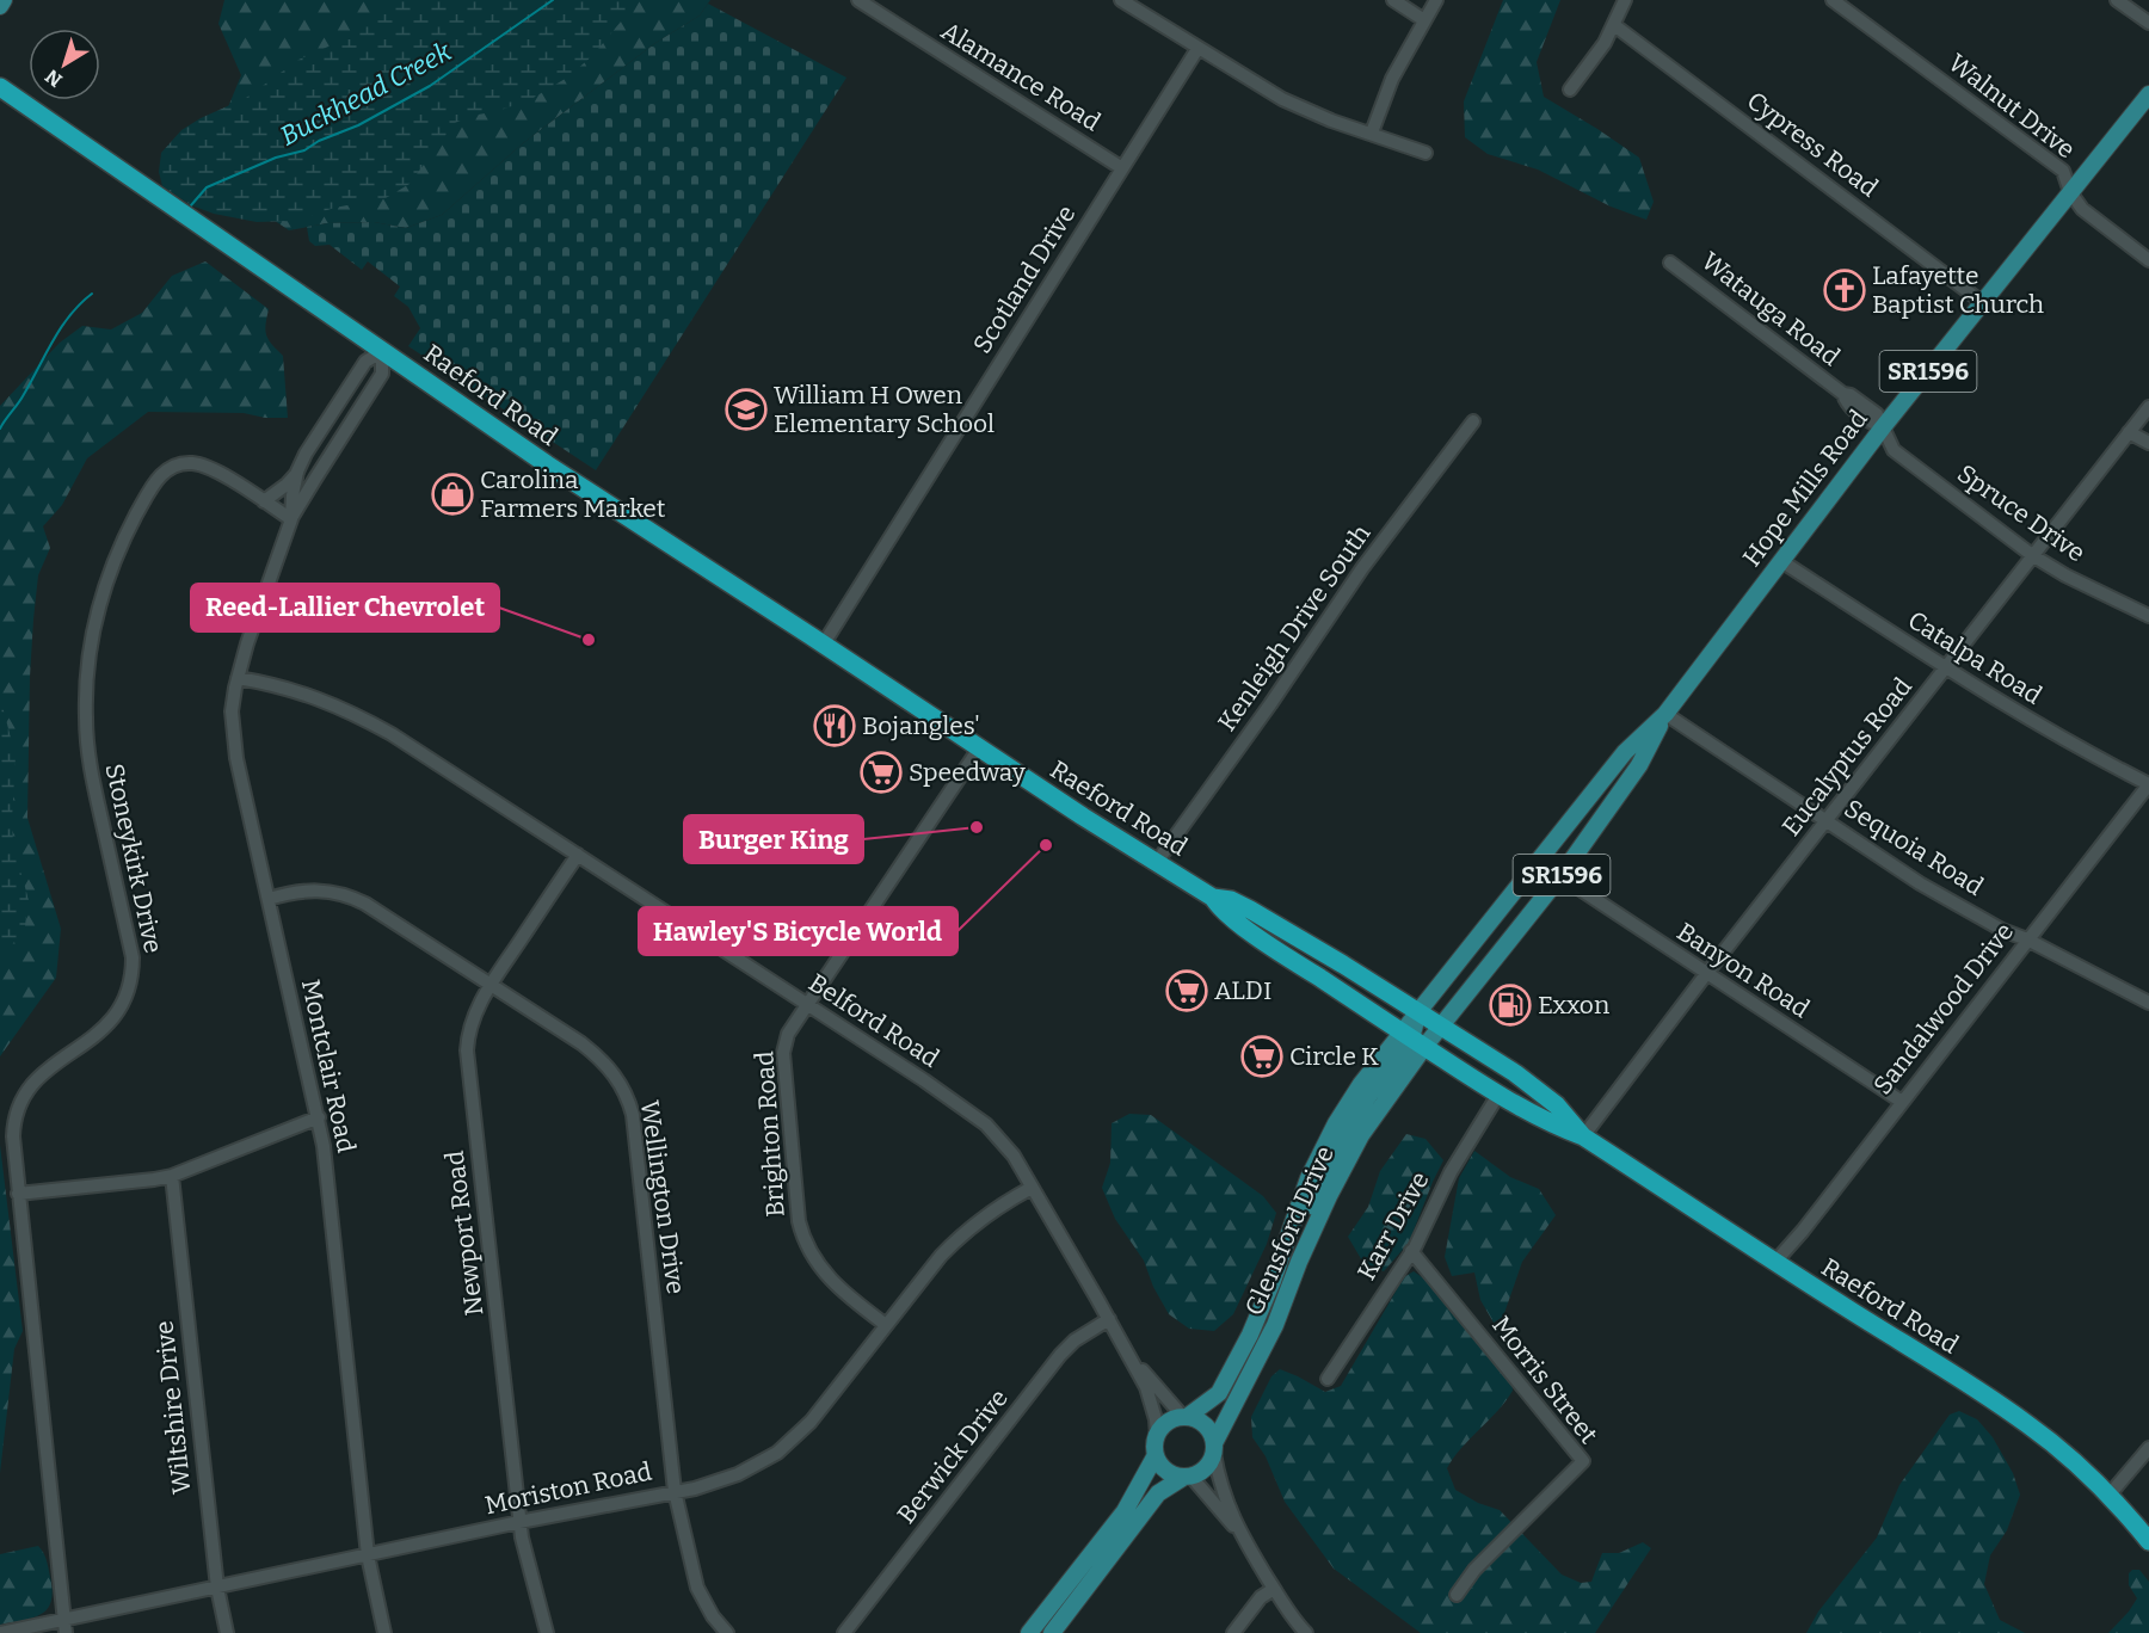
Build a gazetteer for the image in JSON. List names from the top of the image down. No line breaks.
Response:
{"streets":{"highway":["Raeford Road"],"main road":["SR1596","Hope Mills Road","Glensford Drive"],"street":["Alamance Road","Walnut Drive","Cypress Road","Scotland Drive","Watauga Road","Spruce Drive","Kenleigh Drive South","Catalpa Road","Eucalyptus Road","Sequoia Road","Stoneykirk Drive","Banyon Road","Sandalwood Drive","Belford Road","Montclair Road","Brighton Road","Wellington Drive","Karr Drive","Newport Road","Morris Street","Wiltshire Drive","Berwick Drive","Moriston Road"]},"crossings":[["Alamance Road","Scotland Drive"],["Walnut Drive","Hope Mills Road"],["Cypress Road","Hope Mills Road"],["Scotland Drive","Raeford Road"],["Watauga Road","Hope Mills Road"],["Watauga Road","Spruce Drive"],["Raeford Road","Hope Mills Road"],["Raeford Road","Kenleigh Drive South"],["Raeford Road","Eucalyptus Road"],["Raeford Road","Sandalwood Drive"],["Raeford Road","Montclair Road"],["Raeford Road","Brighton Road"],["Raeford Road","Karr Drive"],["Raeford Road","Glensford Drive"],["Hope Mills Road","Spruce Drive"],["Hope Mills Road","Catalpa Road"],["Hope Mills Road","Sequoia Road"],["Hope Mills Road","Banyon Road"],["Hope Mills Road","Glensford Drive"],["Spruce Drive","Eucalyptus Road"],["Catalpa Road","Eucalyptus Road"],["Catalpa Road","Sandalwood Drive"],["Eucalyptus Road","Sequoia Road"],["Eucalyptus Road","Banyon Road"],["Sequoia Road","Sandalwood Drive"],["Stoneykirk Drive","Montclair Road"],["Stoneykirk Drive","Moriston Road"],["Banyon Road","Sandalwood Drive"],["Belford Road","Montclair Road"],["Belford Road","Brighton Road"],["Belford Road","Glensford Drive"],["Belford Road","Newport Road"],["Belford Road","Berwick Drive"],["Belford Road","Moriston Road"],["Montclair Road","Wellington Drive"],["Montclair Road","Moriston Road"],["Brighton Road","Moriston Road"],["Wellington Drive","Newport Road"],["Wellington Drive","Moriston Road"],["Karr Drive","Morris Street"],["Newport Road","Moriston Road"],["Wiltshire Drive","Moriston Road"]],"water":["Buckhead Creek"],"places":{"church":["Lafayette Baptist Church"],"school or university":["William H Owen Elementary School"],"shop":["Carolina Farmers Market"],"other":["Reed-Lallier Chevrolet","Burger King","Hawley'S Bicycle World"],"restaurant":["Bojangles'"],"supermarket":["Speedway","ALDI","Circle K"],"fuel station":["Exxon"]},"north":"bottom left"}
